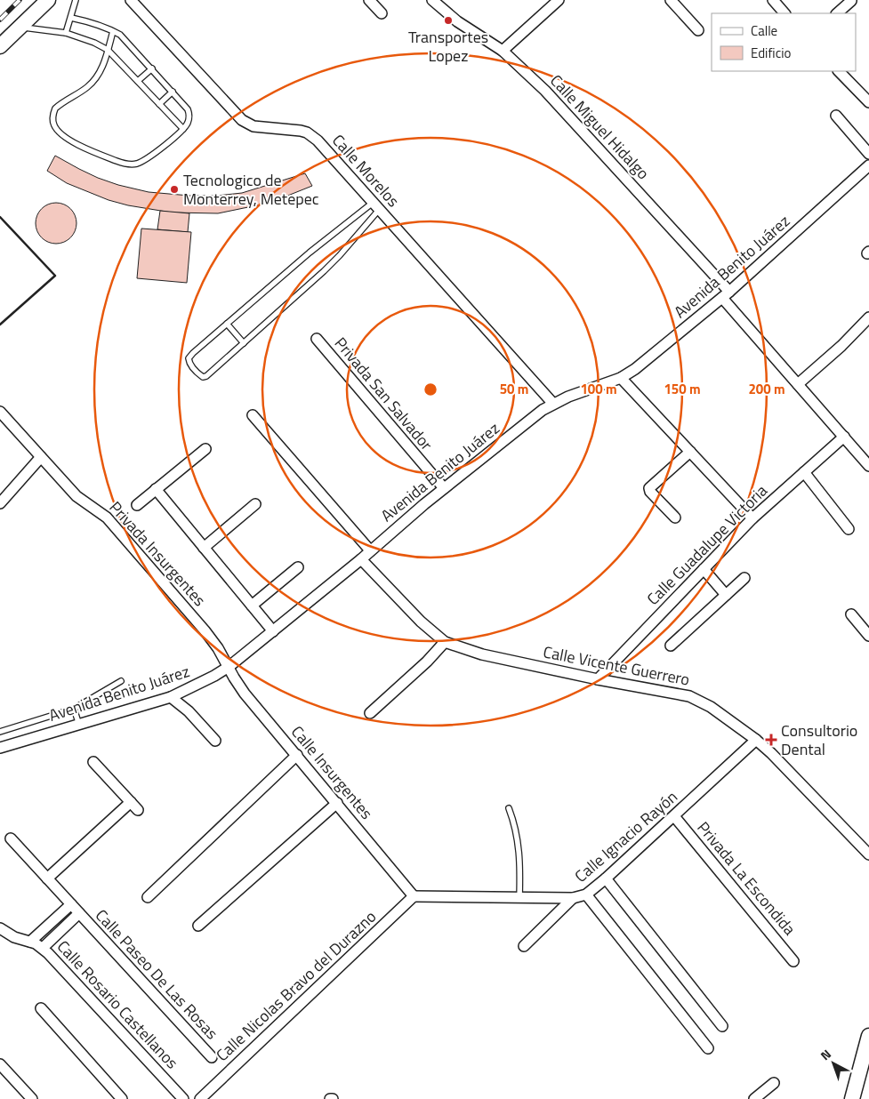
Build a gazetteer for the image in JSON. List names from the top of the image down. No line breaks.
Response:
{"streets":{"street":["Calle Miguel Hidalgo","Calle Morelos","Avenida Benito Juárez","Privada San Salvador","Calle Guadalupe Victoria","Privada Insurgentes","Calle Vicente Guerrero","Calle Insurgentes","Calle Ignacio Rayón","Privada La Escondida","Calle Paseo De Las Rosas","Calle Nicolas Bravo del Durazno","Calle Rosario Castellanos"]},"crossings":[["Calle Miguel Hidalgo","Avenida Benito Juárez"],["Calle Miguel Hidalgo","Calle Guadalupe Victoria"],["Calle Morelos","Avenida Benito Juárez"],["Avenida Benito Juárez","Privada San Salvador"],["Avenida Benito Juárez","Privada Insurgentes"],["Avenida Benito Juárez","Calle Vicente Guerrero"],["Avenida Benito Juárez","Calle Insurgentes"],["Calle Guadalupe Victoria","Calle Vicente Guerrero"],["Privada Insurgentes","Calle Insurgentes"],["Calle Vicente Guerrero","Calle Ignacio Rayón"],["Calle Insurgentes","Calle Ignacio Rayón"],["Calle Insurgentes","Calle Nicolas Bravo del Durazno"],["Calle Ignacio Rayón","Privada La Escondida"],["Calle Ignacio Rayón","Calle Nicolas Bravo del Durazno"]],"places":{"other":["Transportes Lopez","Tecnologico de Monterrey, Metepec"],"health":["Consultorio Dental"]},"legend":["Calle","Edificio"],"north":"top left","rings":["50 m","100 m","150 m","200 m"]}
